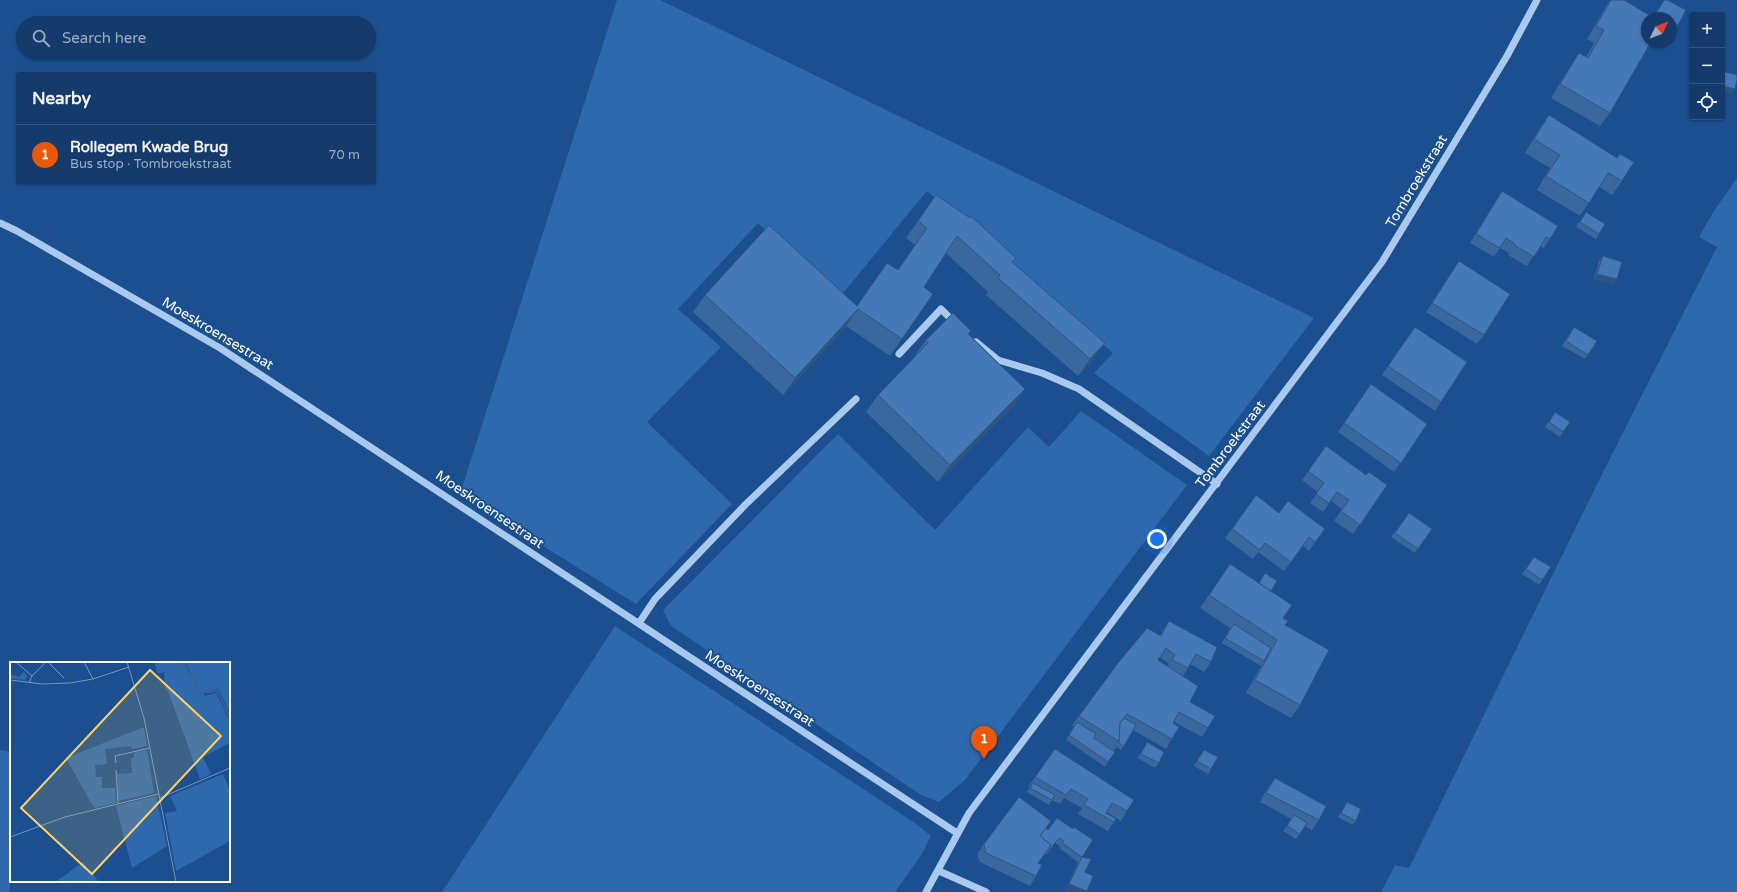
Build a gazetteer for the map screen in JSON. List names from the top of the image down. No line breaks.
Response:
{"streets":{"street":["Tombroekstraat","Moeskroensestraat"]},"crossings":[["Tombroekstraat","Moeskroensestraat"]],"north":"top right","page":{"map_buttons":["+","−"],"search":"Search here","heading":"Nearby","list":[{"mark":"1","name":"Rollegem Kwade Brug","note":"Bus stop · Tombroekstraat","value":"70 m"}],"pins":"1"}}
